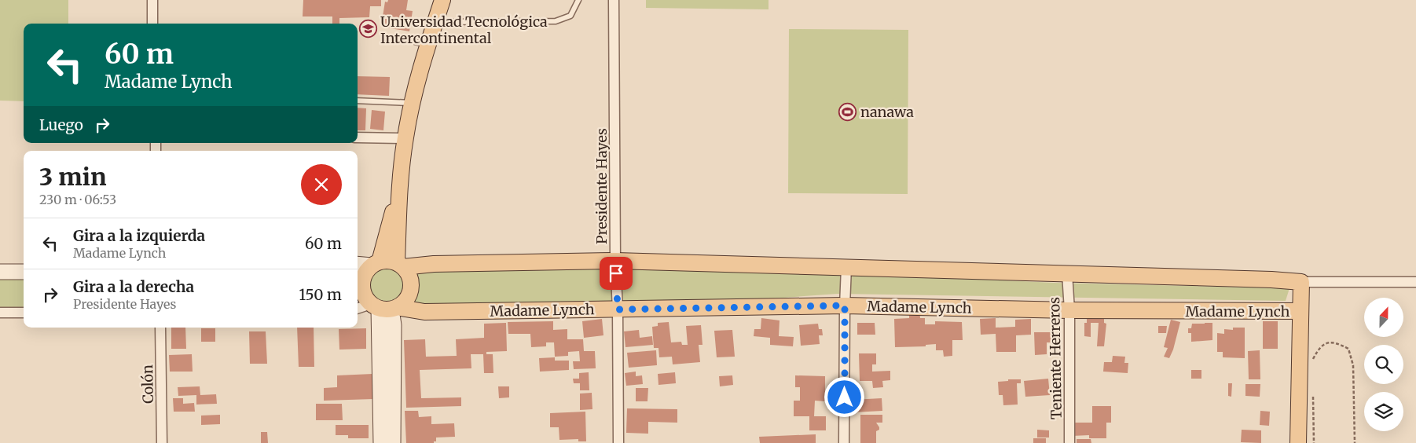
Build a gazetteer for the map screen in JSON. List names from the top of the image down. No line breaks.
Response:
{"streets":{"main road":["Madame Lynch"],"street":["Presidente Hayes","Teniente Herreros","Colón"]},"crossings":[["Presidente Hayes","Madame Lynch"],["Madame Lynch","Teniente Herreros"]],"places":{"school or university":["Universidad Tecnológica Intercontinental"],"sports":["nanawa"]},"north":"top","page":{"turn":["60 m","Madame Lynch"],"then":"Luego","heading":["3 min","230 m · 06:53"],"list":[{"name":"Gira a la izquierda","note":"Madame Lynch","value":"60 m"},{"name":"Gira a la derecha","note":"Presidente Hayes","value":"150 m"}]}}
